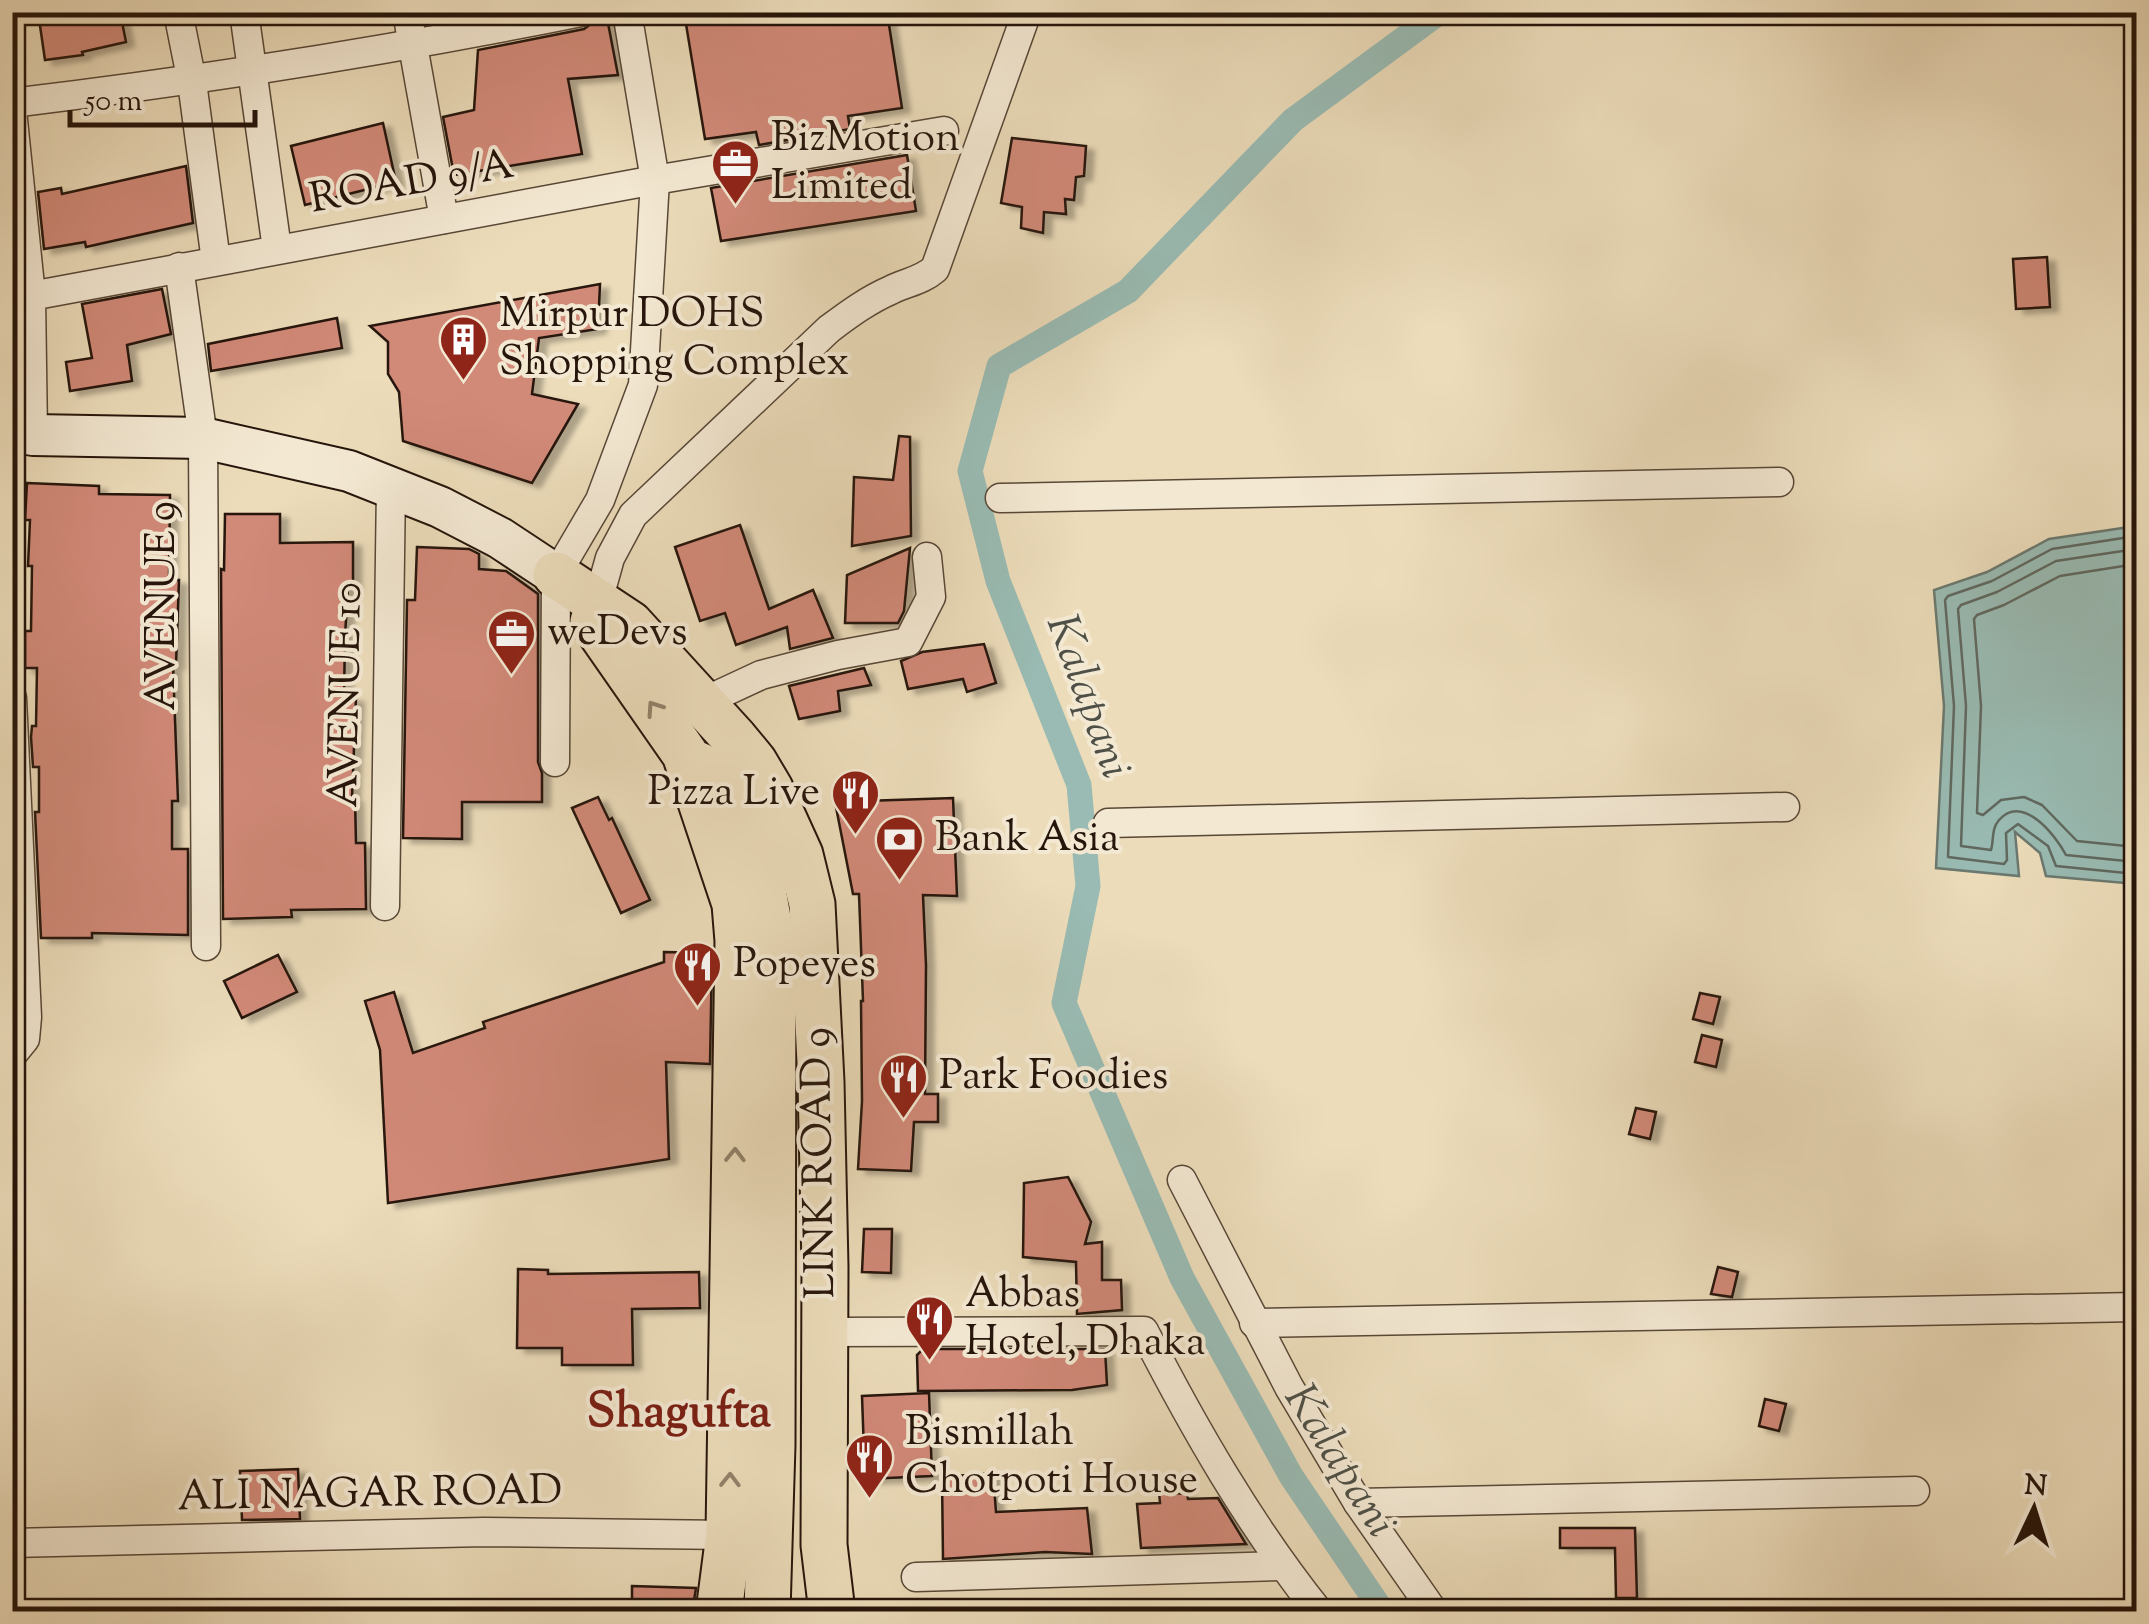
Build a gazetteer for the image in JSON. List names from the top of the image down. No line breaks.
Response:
{"streets":{"main road":["LINK ROAD 9"],"street":["ROAD 9/A","AVENUE 9","AVENUE 10","ALI NAGAR ROAD"]},"crossings":[["ROAD 9/A","AVENUE 9"],["AVENUE 9","LINK ROAD 9"],["AVENUE 10","LINK ROAD 9"],["LINK ROAD 9","ALI NAGAR ROAD"]],"districts":["Shagufta"],"water":["Kalapani"],"places":{"office":["BizMotion Limited","weDevs"],"building":["Mirpur DOHS Shopping Complex"],"restaurant":["Pizza Live","Popeyes","Park Foodies","Abbas Hotel, Dhaka","Bismillah Chotpoti House"],"bank":["Bank Asia"]},"scale_bar":"50 m","north":"top"}
